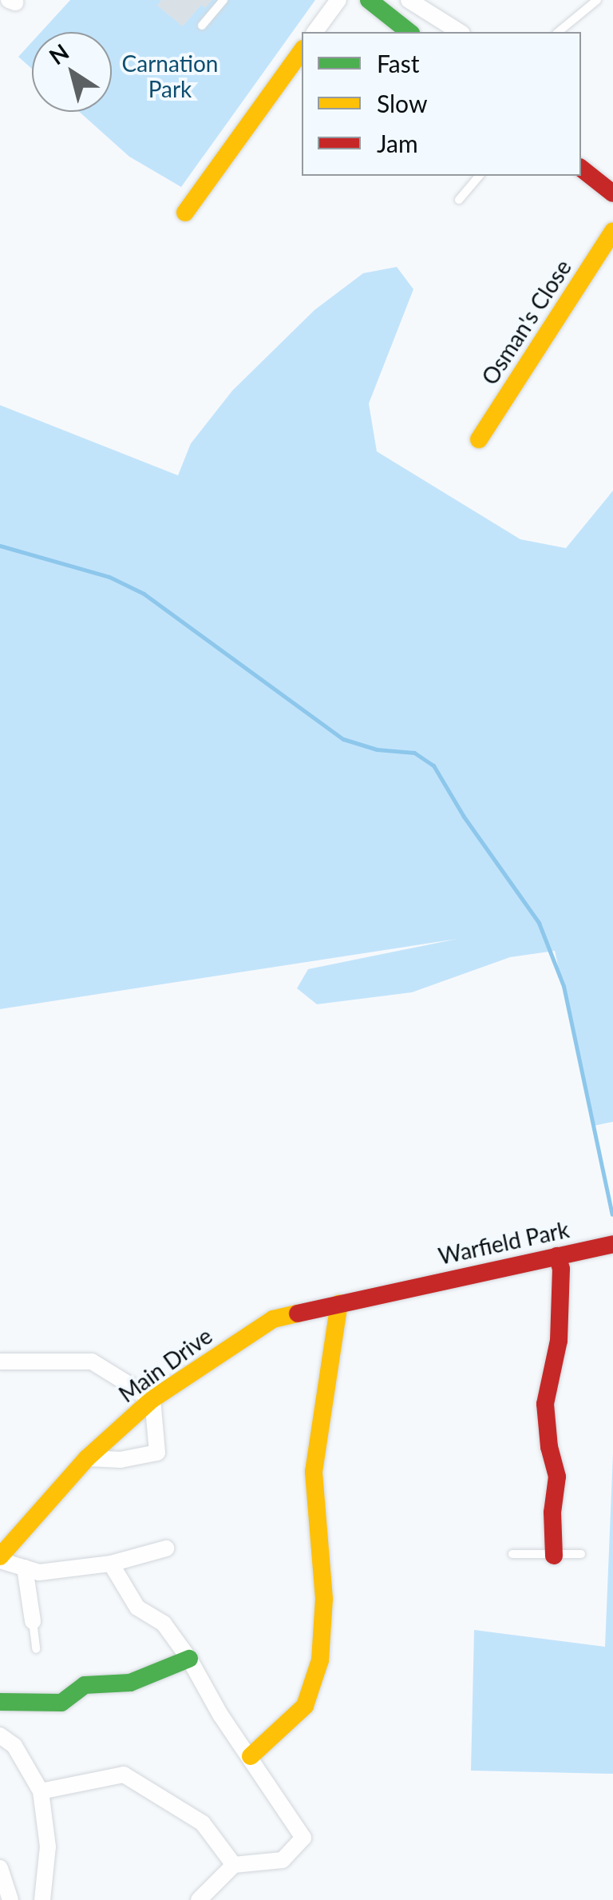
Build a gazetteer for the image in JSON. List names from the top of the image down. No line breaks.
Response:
{"streets":{"street":["Osman's Close","Warfield Park","Main Drive"]},"crossings":[["Warfield Park","Main Drive"]],"parks":["Carnation Park"],"legend":["Fast","Slow","Jam"],"north":"top left"}
